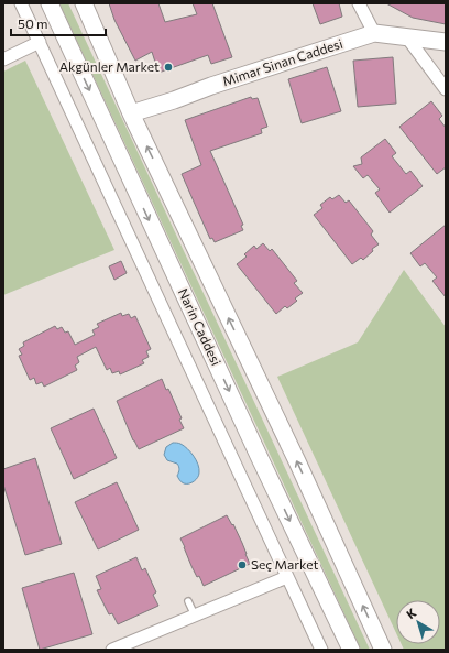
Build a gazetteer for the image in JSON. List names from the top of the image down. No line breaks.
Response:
{"streets":{"main road":["Mimar Sinan Caddesi","Narin Caddesi"]},"places":["Akgünler Market","Seç Market"],"scale_bar":"50 m","north":"top left"}
